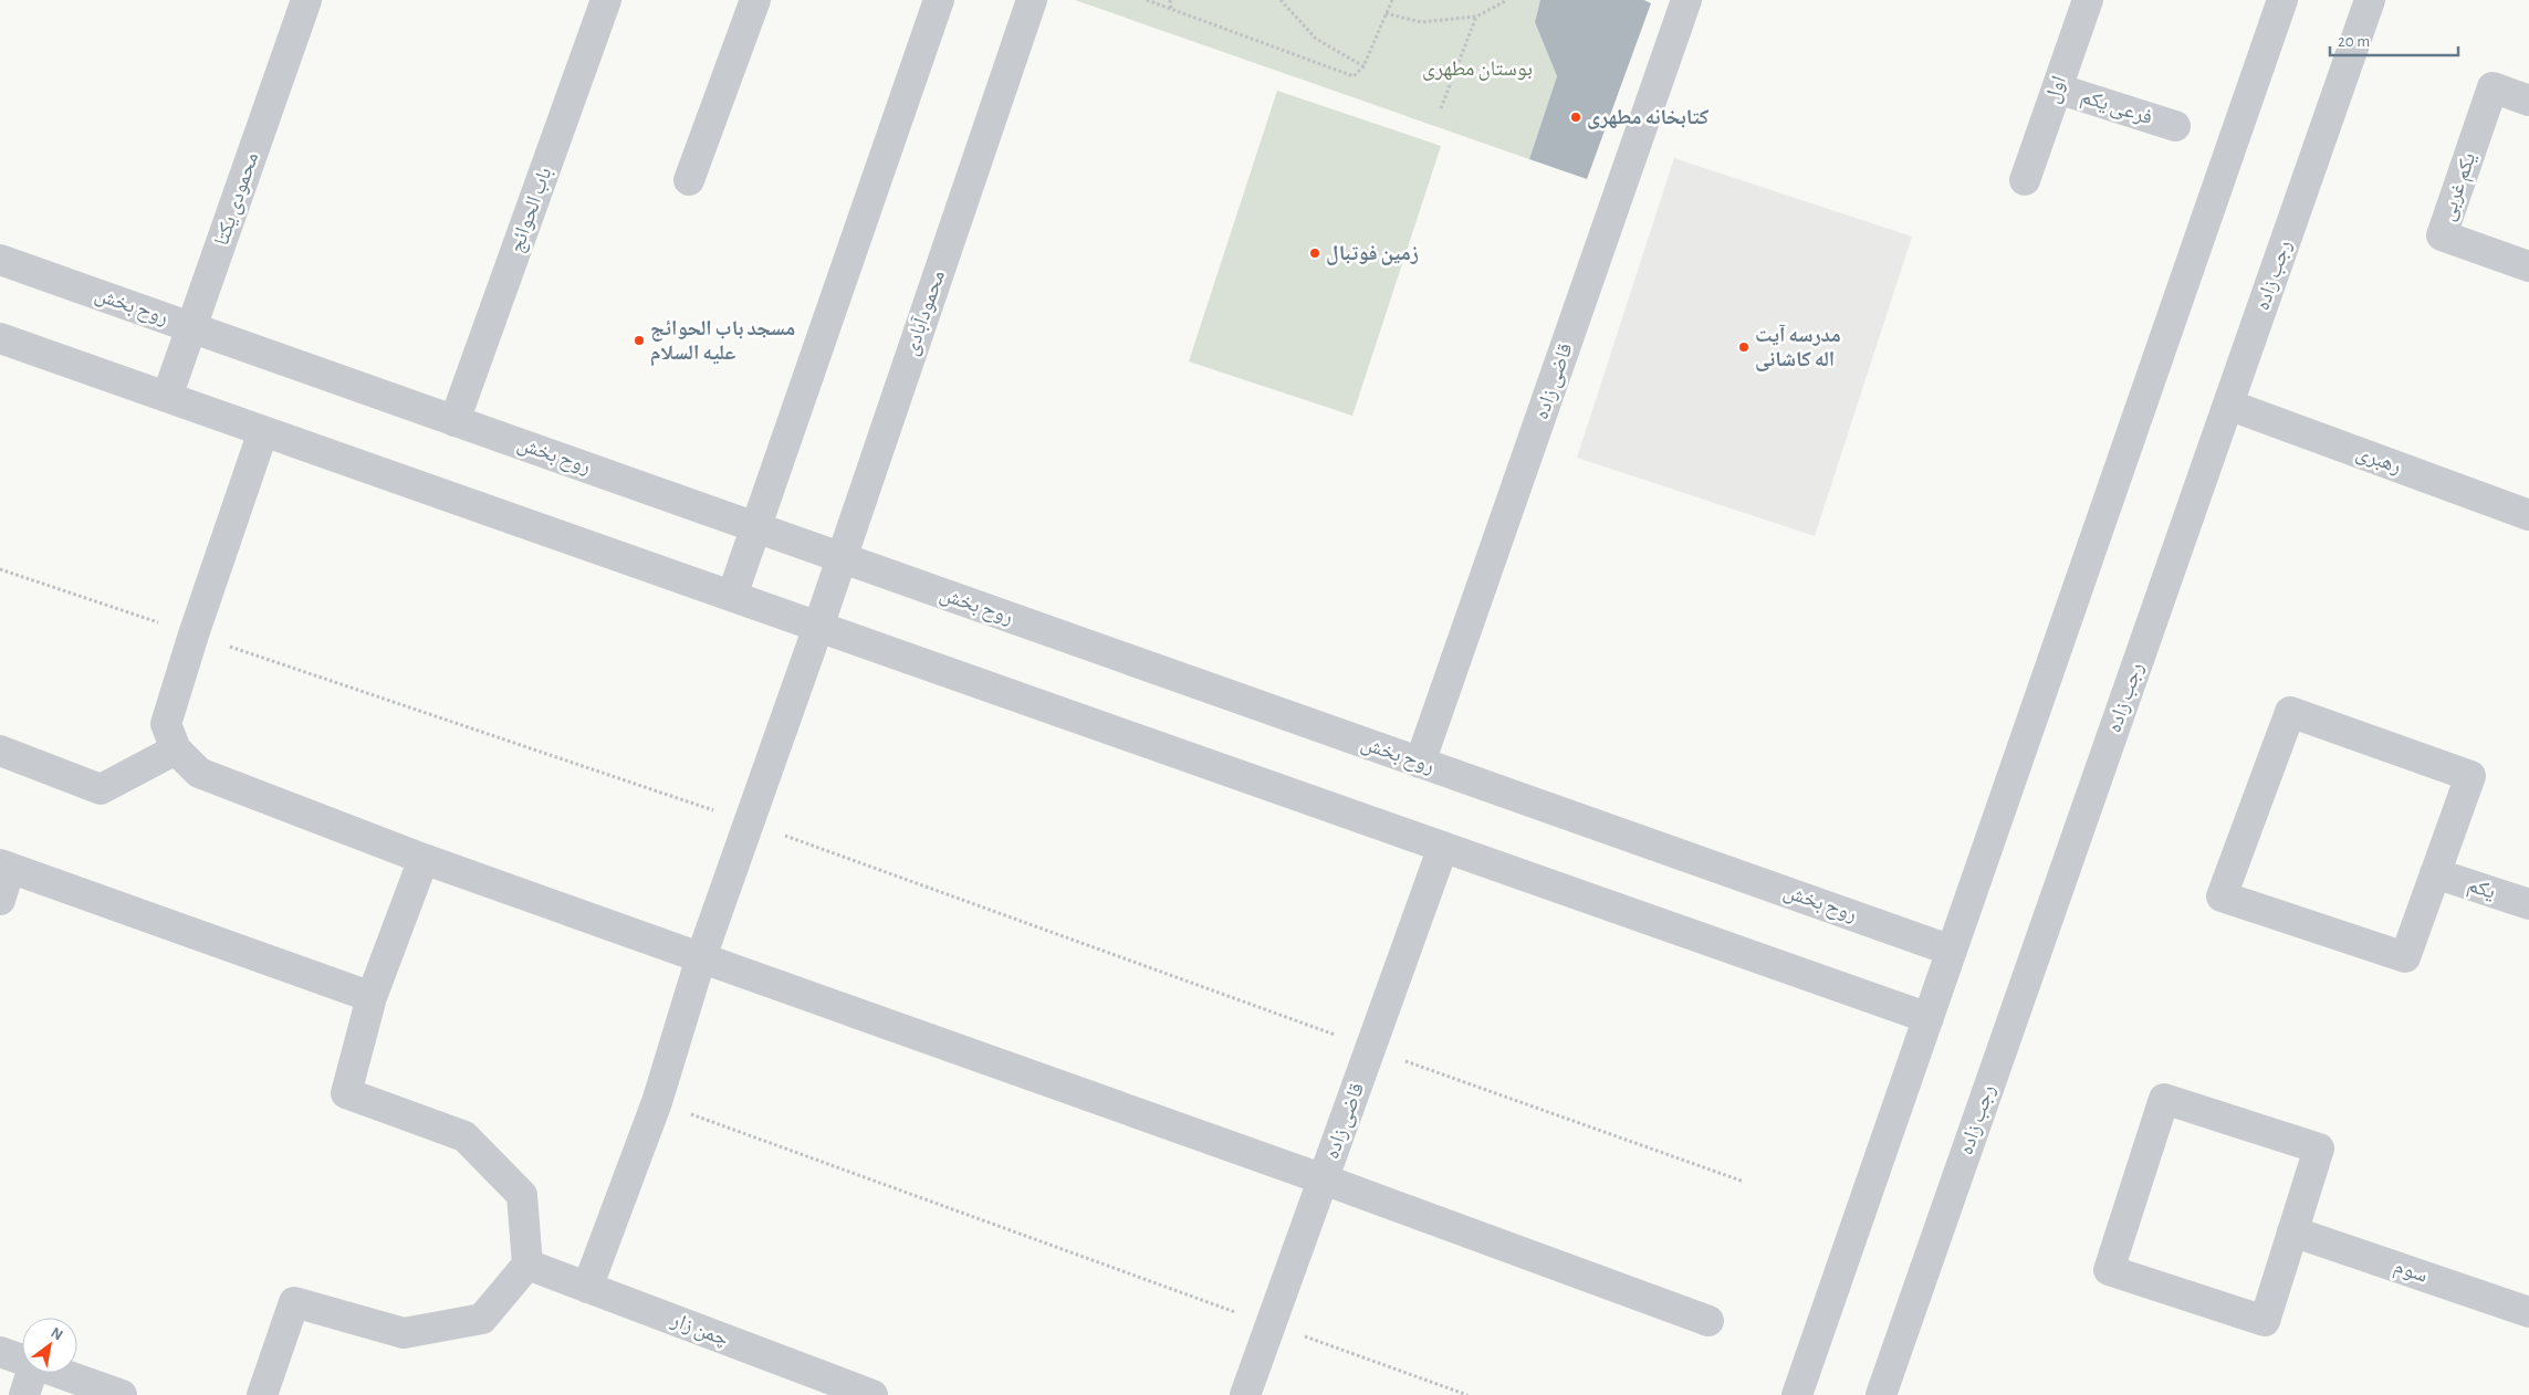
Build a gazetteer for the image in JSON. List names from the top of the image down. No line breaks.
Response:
{"streets":{"street":["اول","فرعی یکم","یکم غربی","محمودی یکتا","باب الحوائج","رجب زاده","روح بخش","محمودآبادی","قاضی زاده","رهبری","یکم","سوم","چمن زار"]},"crossings":[["اول","فرعی یکم"],["محمودی یکتا","روح بخش"],["باب الحوائج","روح بخش"],["رجب زاده","رهبری"],["روح بخش","محمودآبادی"],["روح بخش","قاضی زاده"],["محمودآبادی","چمن زار"]],"parks":["بوستان مطهری"],"places":["کتابخانه مطهری","زمین فوتبال","مسجد باب الحوائج علیه السلام","مدرسه آیت اله کاشانی"],"scale_bar":"20 m","north":"top right"}
